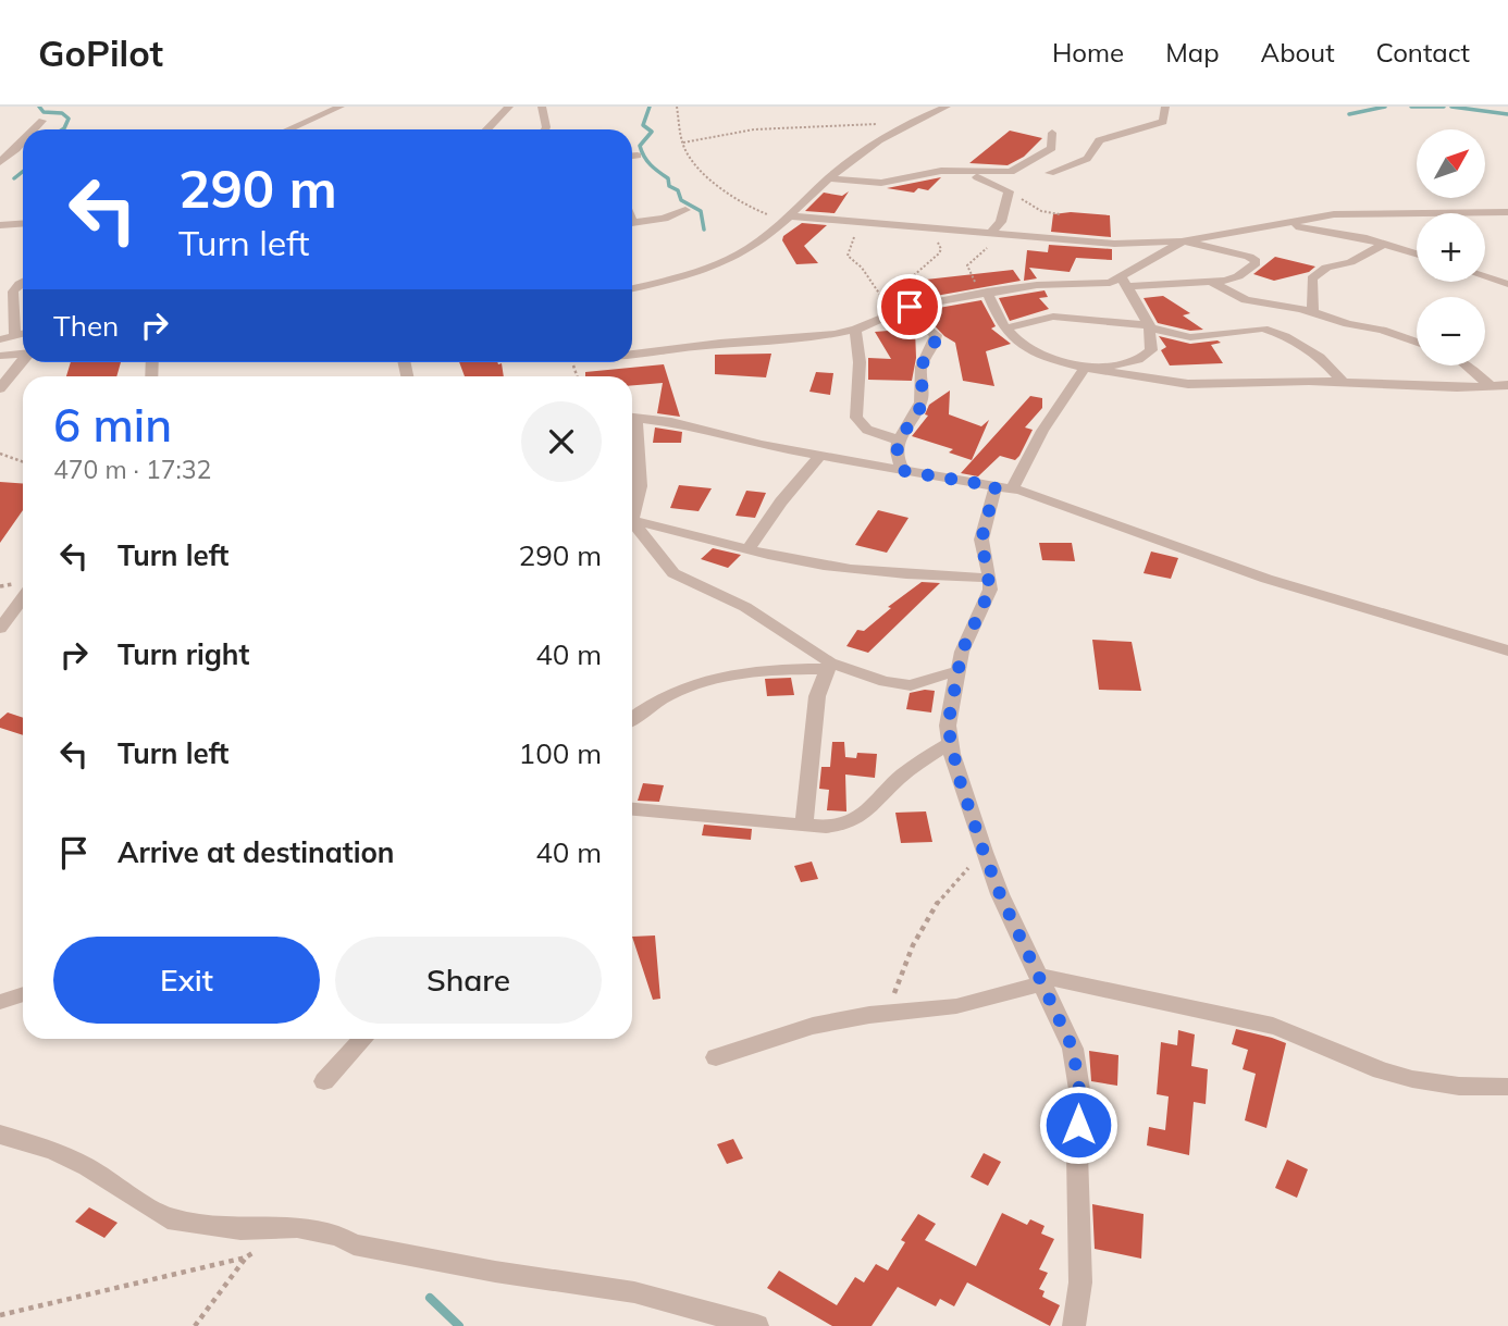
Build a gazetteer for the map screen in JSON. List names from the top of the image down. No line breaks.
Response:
{"north":"top right","page":{"header":"GoPilot","nav":["Home","Map","About","Contact"],"map_buttons":["+","−"],"turn":["290 m","Turn left"],"then":"Then","heading":["6 min","470 m · 17:32"],"list":[{"name":"Turn left","value":"290 m"},{"name":"Turn right","value":"40 m"},{"name":"Turn left","value":"100 m"},{"name":"Arrive at destination","value":"40 m"}],"buttons":["Exit","Share"]}}
